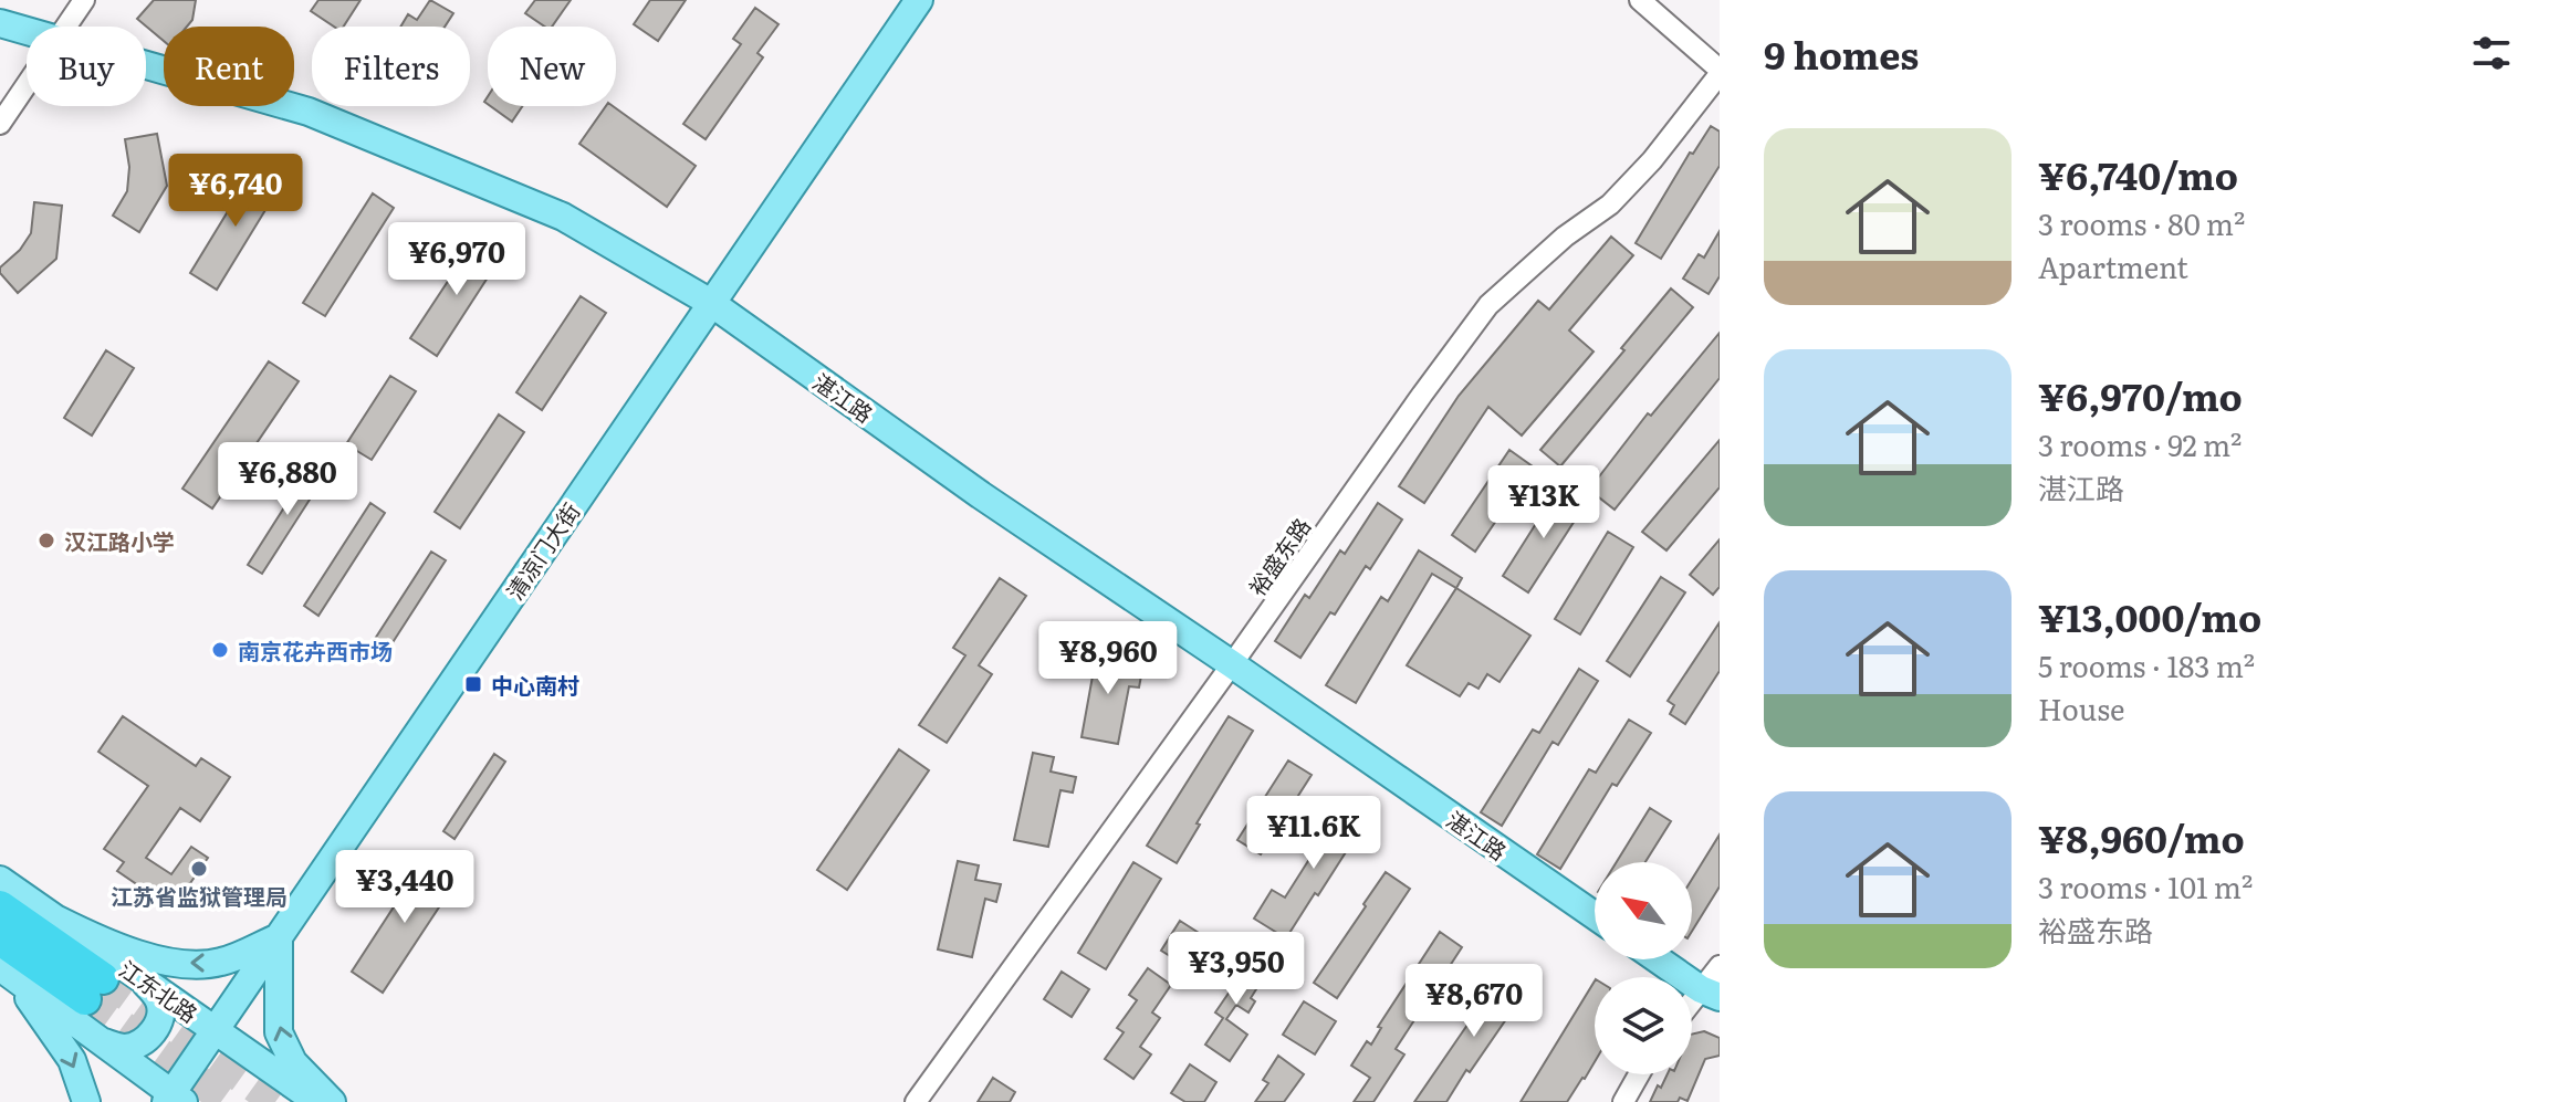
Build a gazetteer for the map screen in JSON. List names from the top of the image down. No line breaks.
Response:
{"streets":{"main road":["湛江路","清凉门大街","江东北路"],"street":["裕盛东路"]},"crossings":[["湛江路","清凉门大街"],["湛江路","裕盛东路"],["清凉门大街","江东北路"]],"places":{"other":["汉江路小学","南京花卉西市场","江苏省监狱管理局"],"transit":["中心南村"]},"north":"top left","page":{"heading":"9 homes","chip":["Buy","Rent","Filters","New"],"list":[{"name":"¥6,740/mo","note":"3 rooms · 80 m² · Apartment"},{"name":"¥6,970/mo","note":"3 rooms · 92 m² · 湛江路"},{"name":"¥13,000/mo","note":"5 rooms · 183 m² · House"},{"name":"¥8,960/mo","note":"3 rooms · 101 m² · 裕盛东路"}],"price":["¥6,740","¥6,970","¥6,880","¥13K","¥8,960","¥11.6K","¥3,440","¥3,950","¥8,670"]}}
